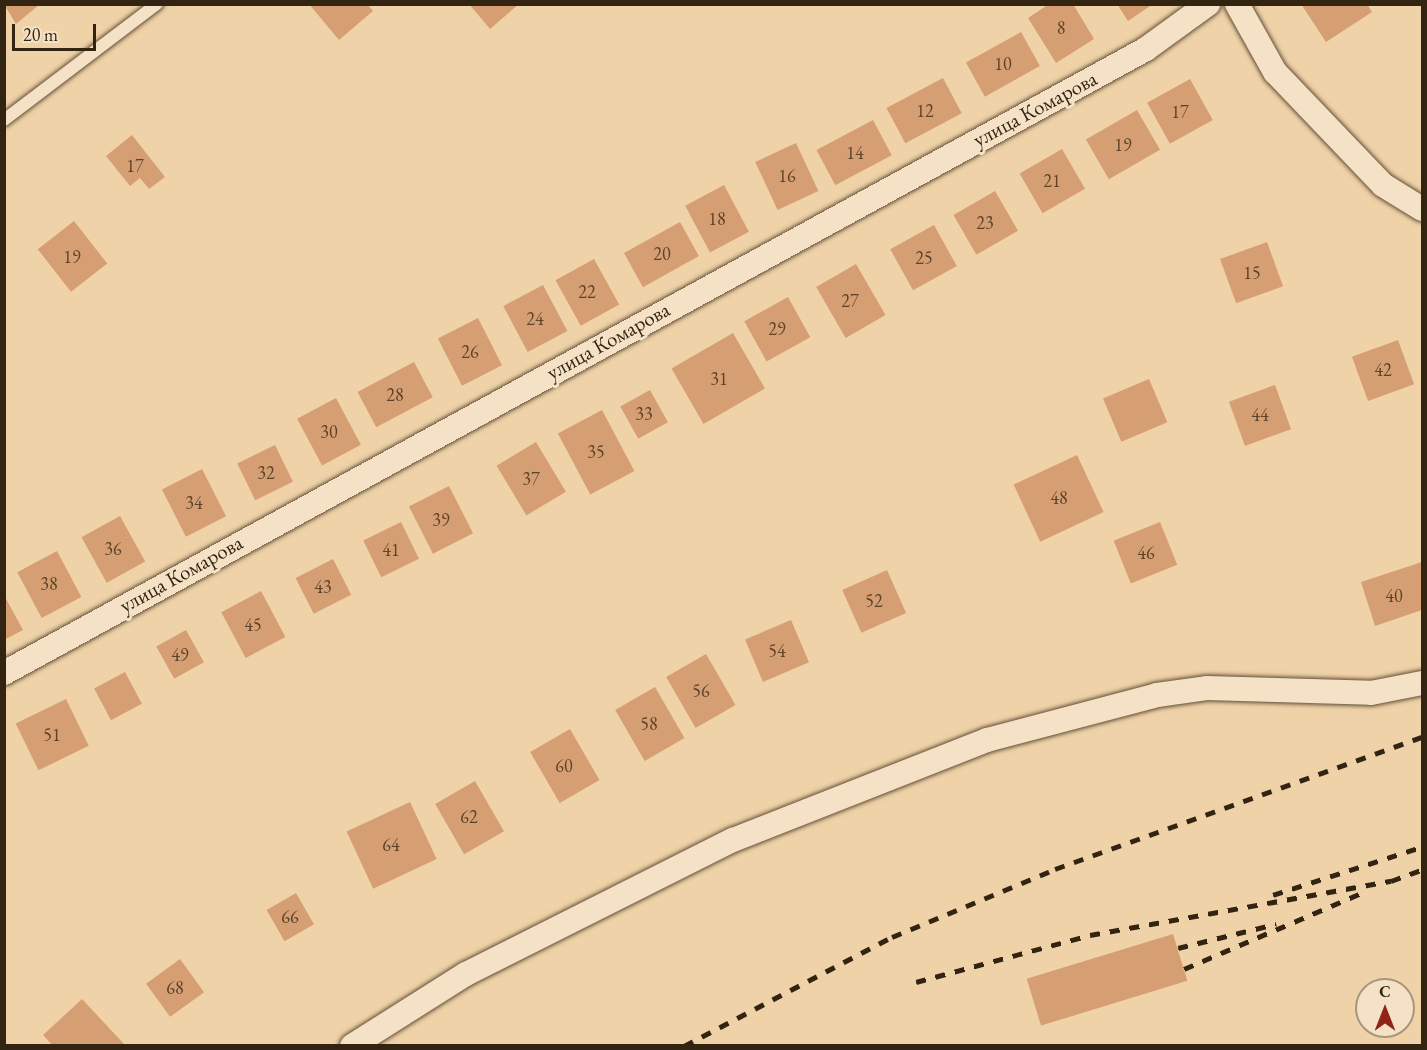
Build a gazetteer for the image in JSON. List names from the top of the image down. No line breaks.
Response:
{"streets":{"street":["улица Комарова"]},"house_numbers":["8","10","12","17","19","14","17","16","21","18","23","20","19","25","15","22","27","24","29","26","42","31","28","33","44","30","35","32","37","48","34","39","36","41","46","38","43","40","52","45","54","49","56","58","51","60","62","64","66","68"],"scale_bar":"20 m","north":"top"}
